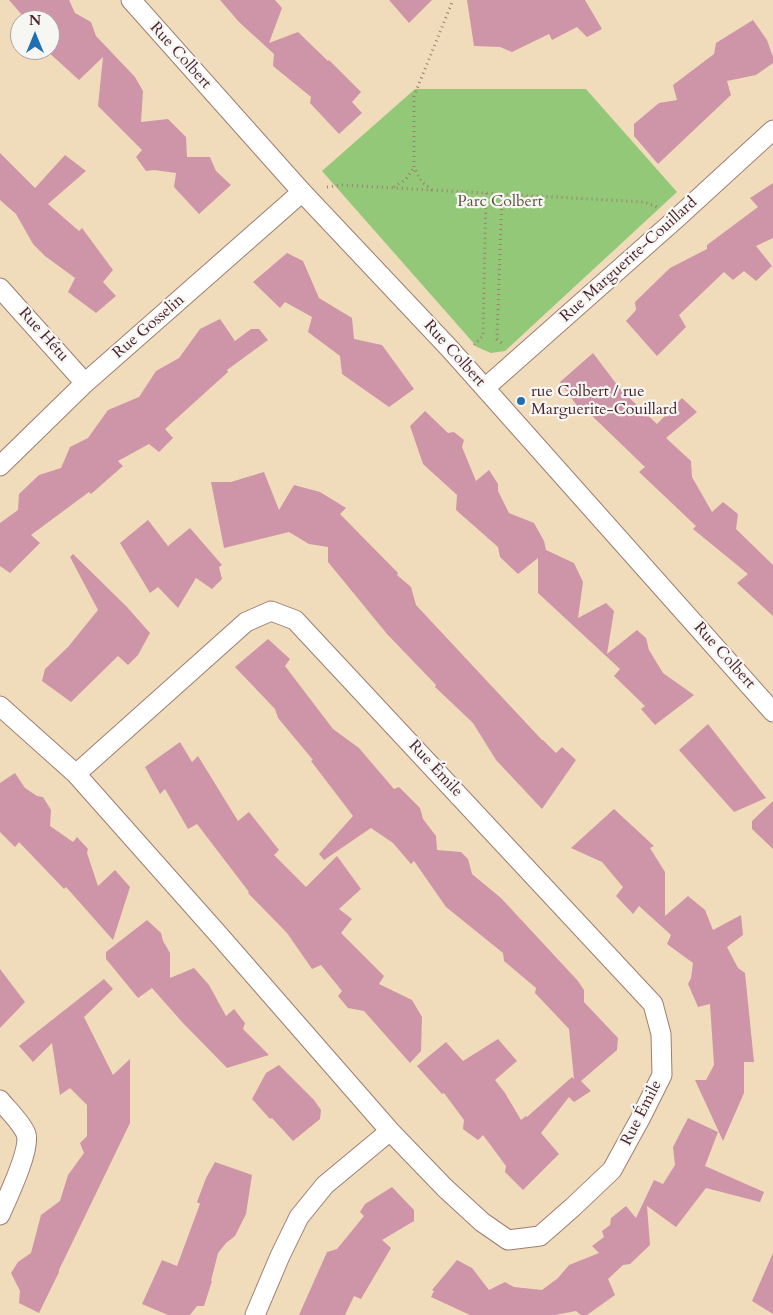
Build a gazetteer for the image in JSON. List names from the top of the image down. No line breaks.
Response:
{"streets":{"street":["Rue Colbert","Rue Marguerite-Couillard","Rue Gosselin","Rue Hétu","Rue Émile"]},"crossings":[["Rue Colbert","Rue Marguerite-Couillard"],["Rue Colbert","Rue Gosselin"],["Rue Gosselin","Rue Hétu"]],"parks":["Parc Colbert"],"places":["rue Colbert / rue Marguerite-Couillard"],"north":"top"}
